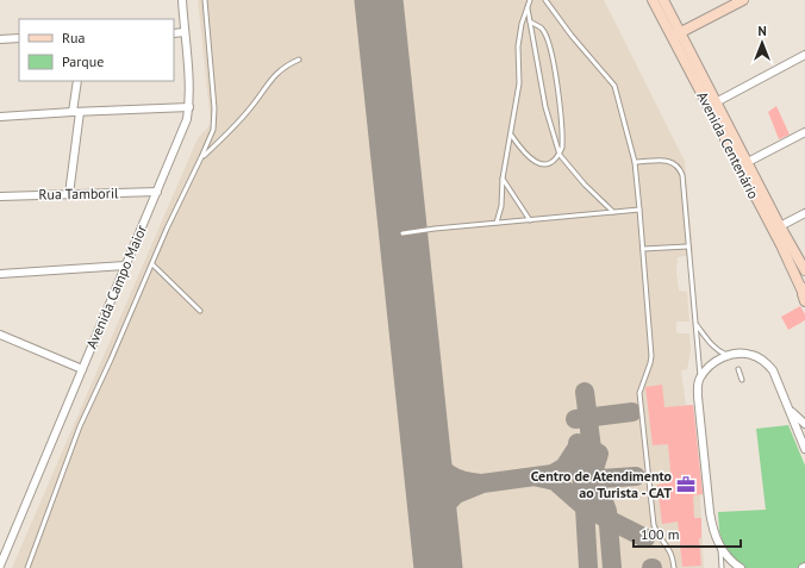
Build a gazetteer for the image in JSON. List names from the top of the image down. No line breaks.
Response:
{"streets":{"main road":["Avenida Centenário"],"street":["Rua Tamboril","Avenida Campo Maior"]},"crossings":[["Rua Tamboril","Avenida Campo Maior"]],"places":{"office":["Centro de Atendimento ao Turista - CAT"]},"legend":["Rua","Parque"],"scale_bar":"100 m","north":"top"}
